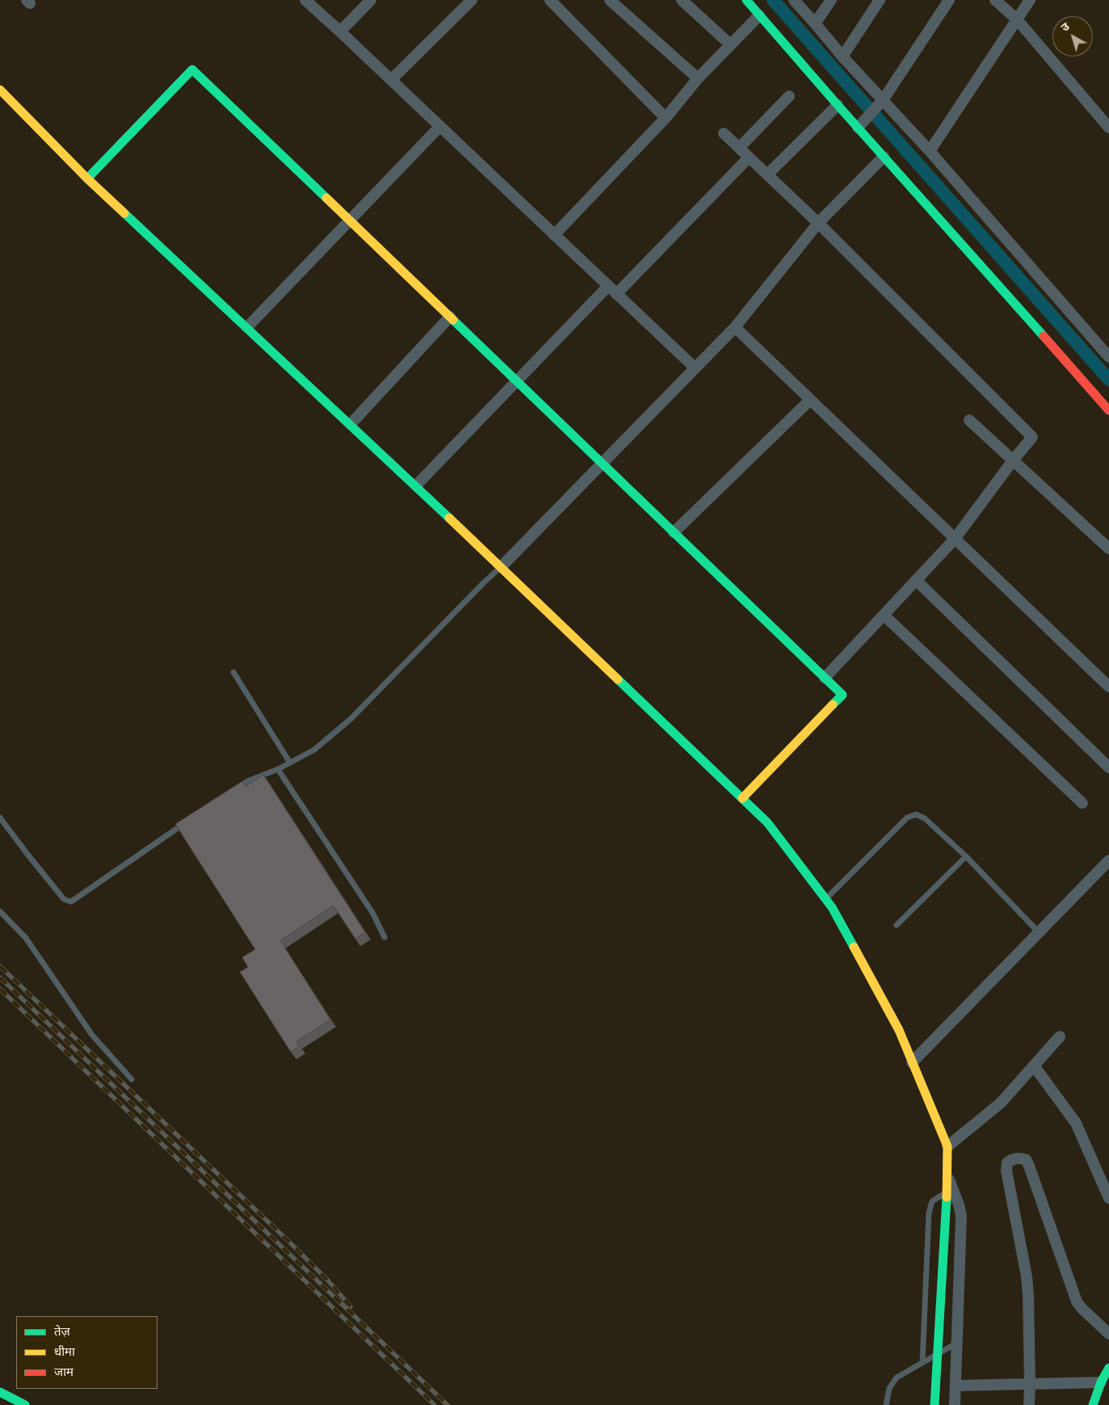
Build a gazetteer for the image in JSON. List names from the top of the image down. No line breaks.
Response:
{"legend":["तेज़","धीमा","जाम"],"north":"top left"}
